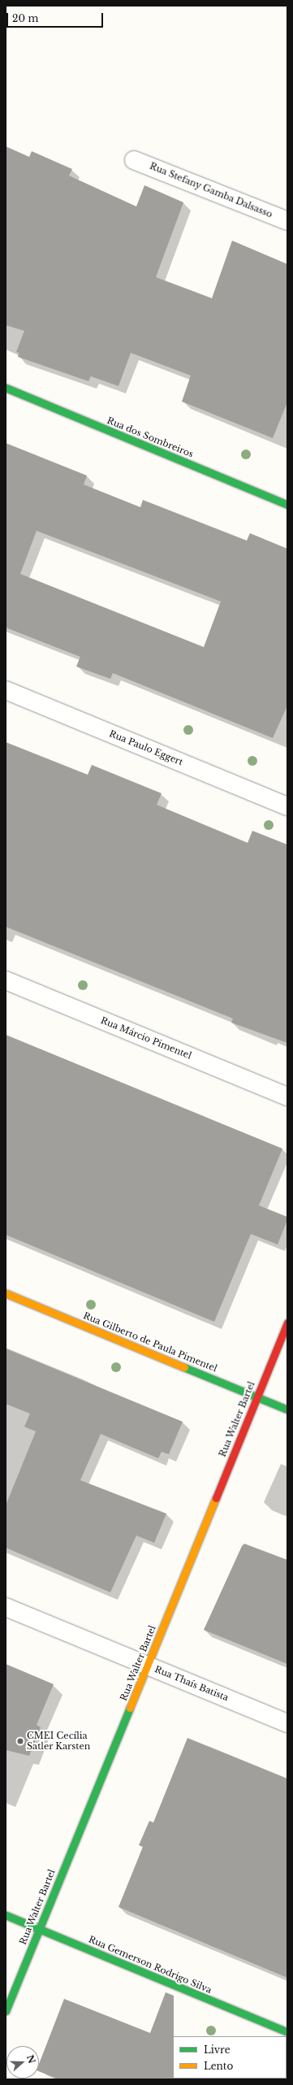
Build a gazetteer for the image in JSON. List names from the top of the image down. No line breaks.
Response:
{"streets":{"street":["Rua Stefany Gamba Dalsasso","Rua dos Sombreiros","Rua Paulo Eggert","Rua Márcio Pimentel","Rua Gilberto de Paula Pimentel","Rua Walter Bartel","Rua Thaís Batista","Rua Gemerson Rodrigo Silva"]},"crossings":[["Rua Gilberto de Paula Pimentel","Rua Walter Bartel"],["Rua Walter Bartel","Rua Thaís Batista"],["Rua Walter Bartel","Rua Gemerson Rodrigo Silva"]],"places":["CMEI Cecília Satler Karsten"],"legend":["Livre","Lento"],"scale_bar":"20 m","north":"right"}
